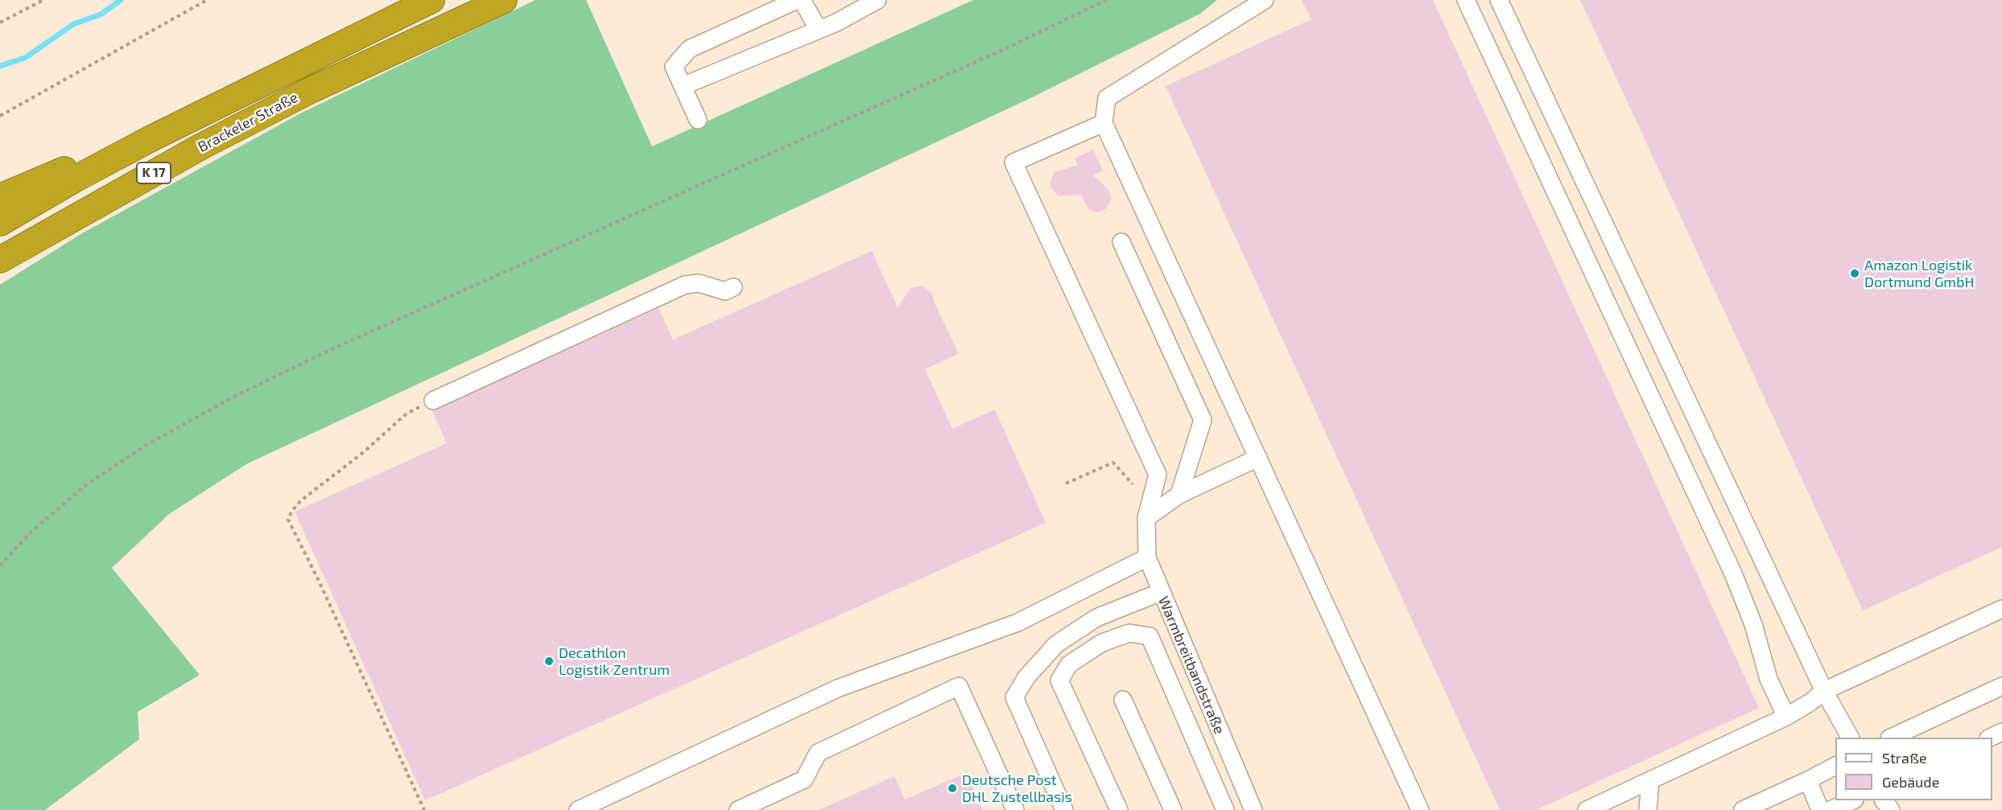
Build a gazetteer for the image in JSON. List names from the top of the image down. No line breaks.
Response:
{"streets":{"highway":["Brackeler Straße","K 17"],"street":["Warmbreitbandstraße"]},"places":["Amazon Logistik Dortmund GmbH","Decathlon Logistik Zentrum","Deutsche Post DHL Zustellbasis"],"legend":["Straße","Gebäude"]}
